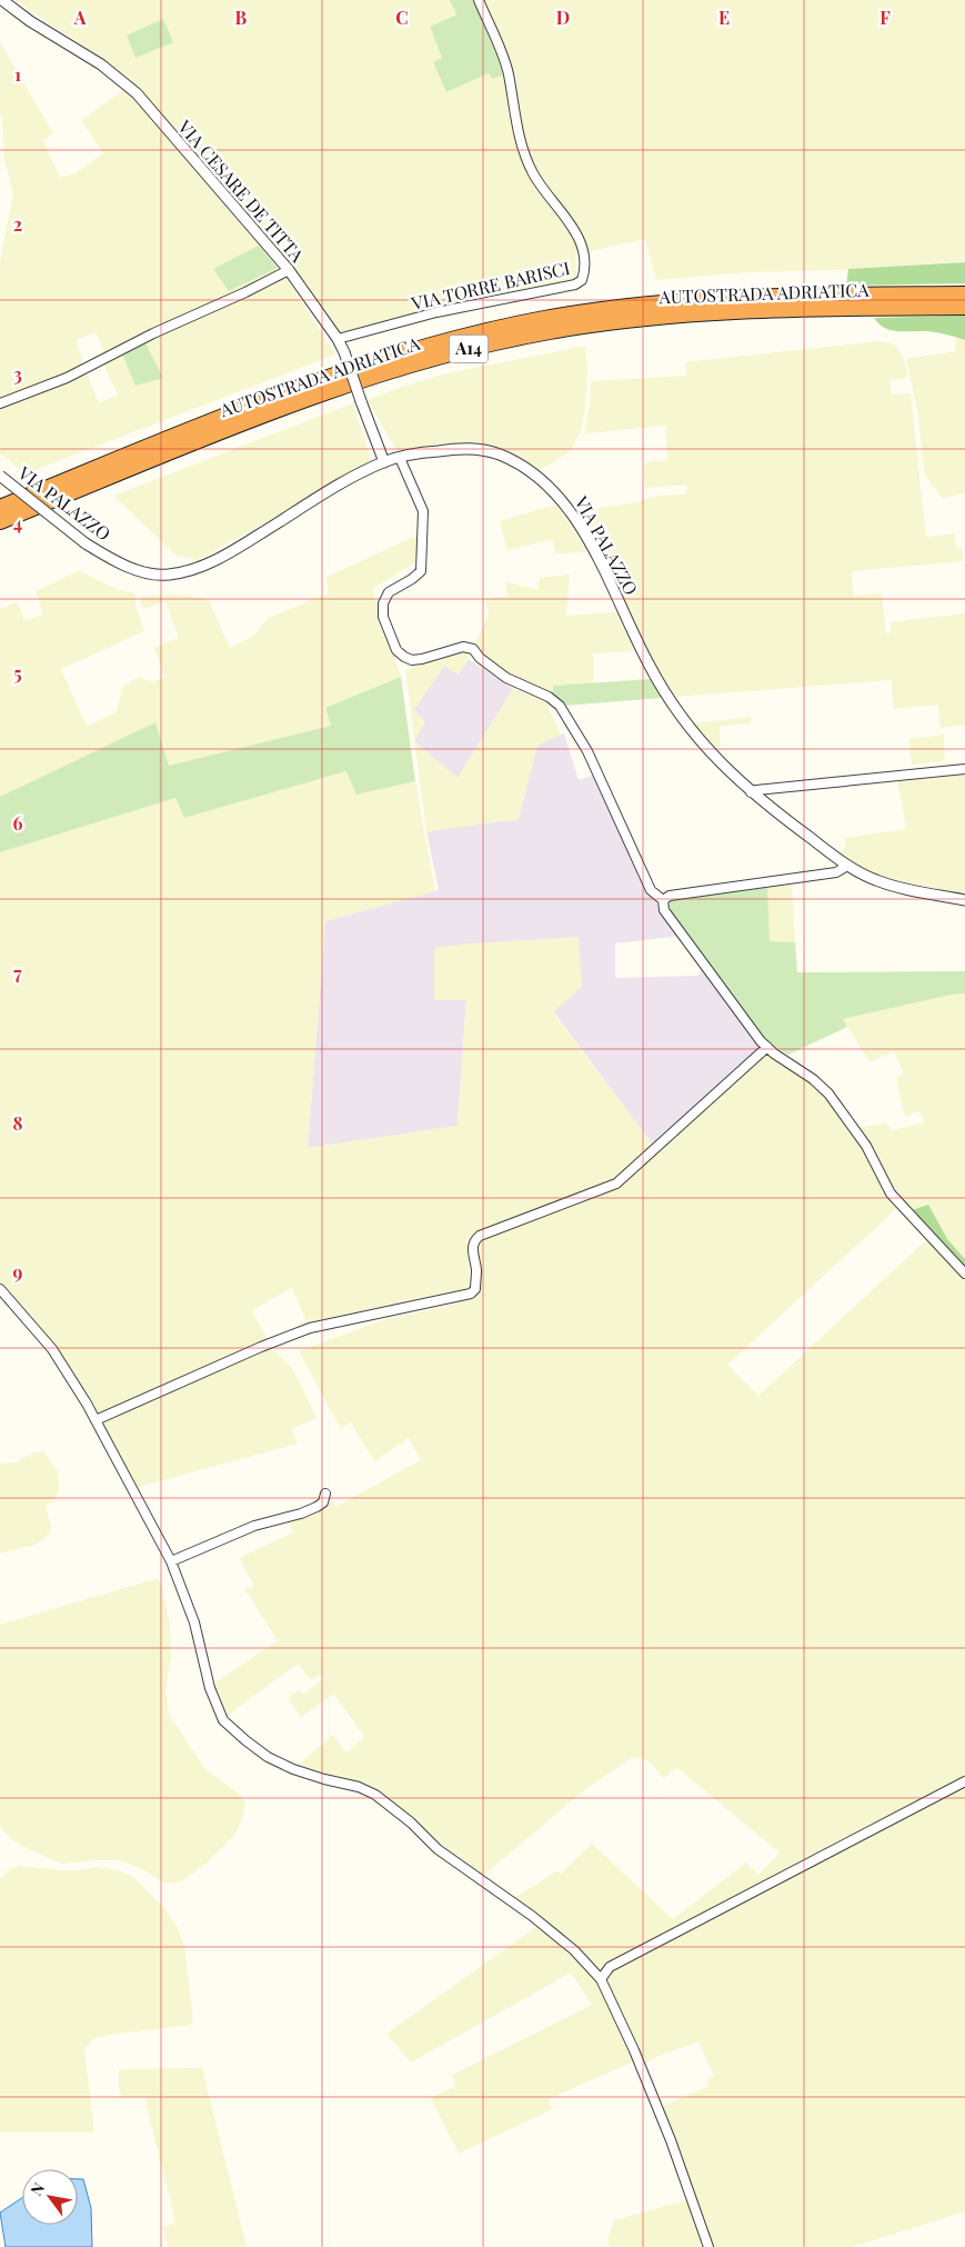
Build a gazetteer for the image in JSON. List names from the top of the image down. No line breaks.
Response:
{"streets":{"highway":["AUTOSTRADA ADRIATICA","A14"],"street":["VIA CESARE DE TITTA","VIA TORRE BARISCI","VIA PALAZZO"]},"crossings":[["VIA CESARE DE TITTA","VIA TORRE BARISCI"],["VIA CESARE DE TITTA","VIA PALAZZO"]],"north":"top left","grid":{"columns":["A","B","C","D","E","F"],"rows":["1","2","3","4","5","6","7","8","9"]}}
